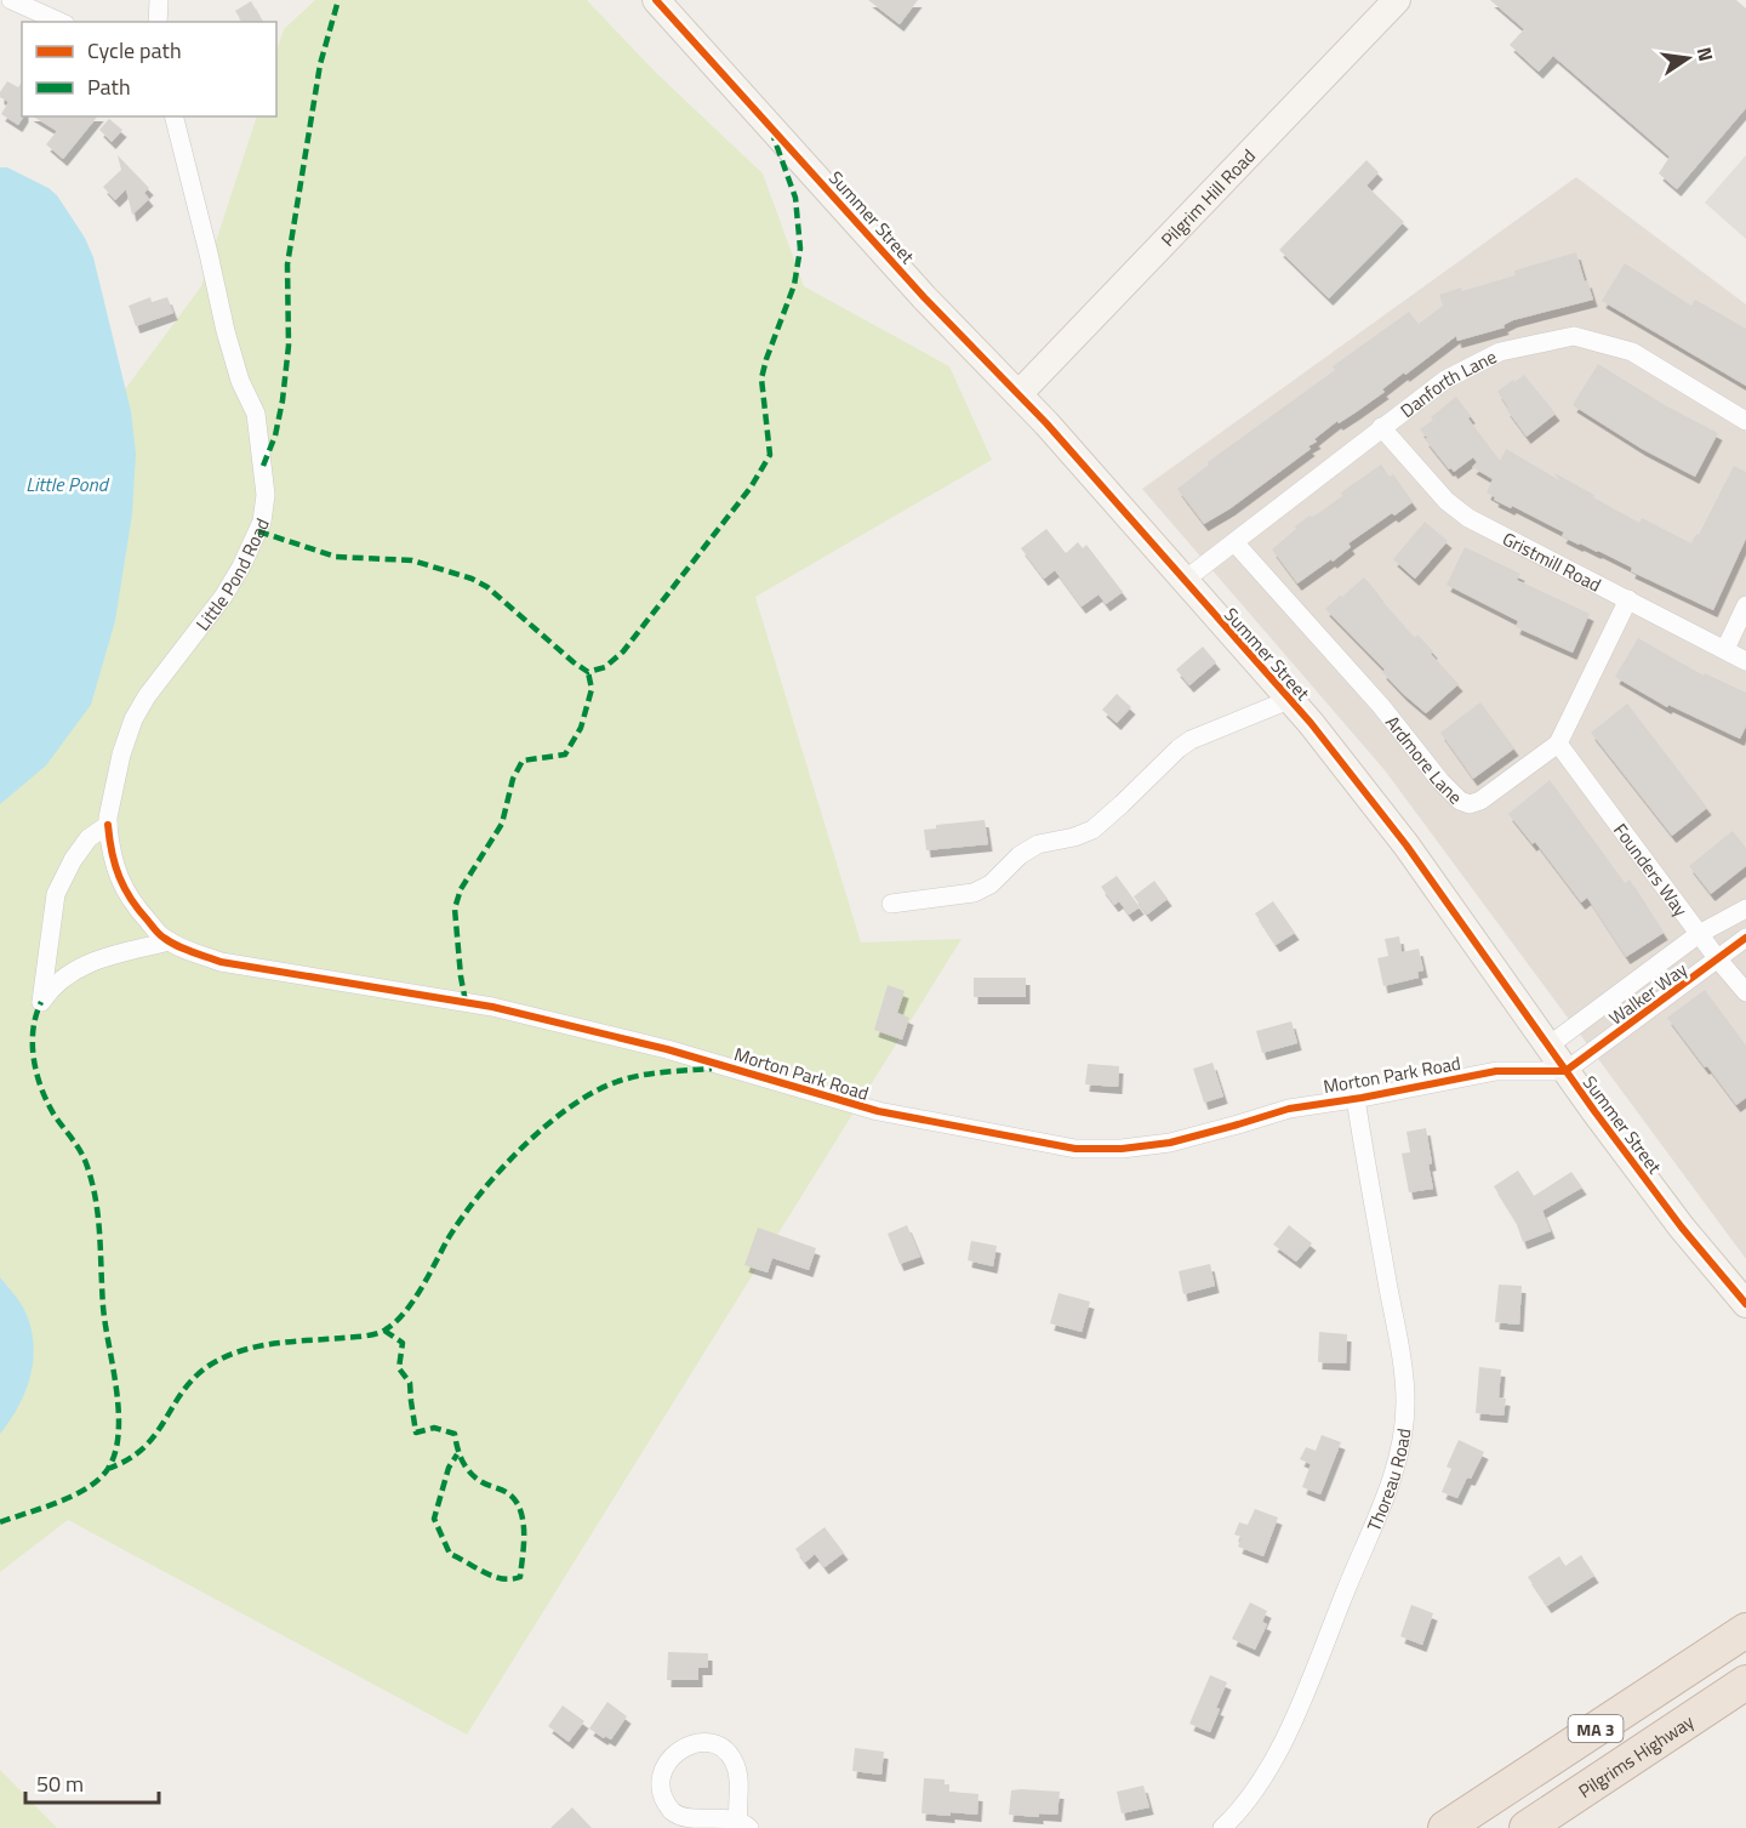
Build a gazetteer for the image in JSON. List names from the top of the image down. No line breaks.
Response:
{"streets":{"highway":["MA 3","Pilgrims Highway"],"main road":["Pilgrim Hill Road","Summer Street"],"street":["Danforth Lane","Gristmill Road","Little Pond Road","Ardmore Lane","Founders Way","Walker Way","Morton Park Road","Thoreau Road"]},"crossings":[["Pilgrim Hill Road","Summer Street"],["Summer Street","Danforth Lane"],["Summer Street","Walker Way"],["Summer Street","Morton Park Road"],["Danforth Lane","Gristmill Road"],["Danforth Lane","Ardmore Lane"],["Gristmill Road","Ardmore Lane"],["Little Pond Road","Morton Park Road"],["Ardmore Lane","Founders Way"],["Founders Way","Walker Way"],["Walker Way","Morton Park Road"],["Morton Park Road","Thoreau Road"]],"water":["Little Pond"],"legend":["Cycle path","Path"],"scale_bar":"50 m","north":"right"}
